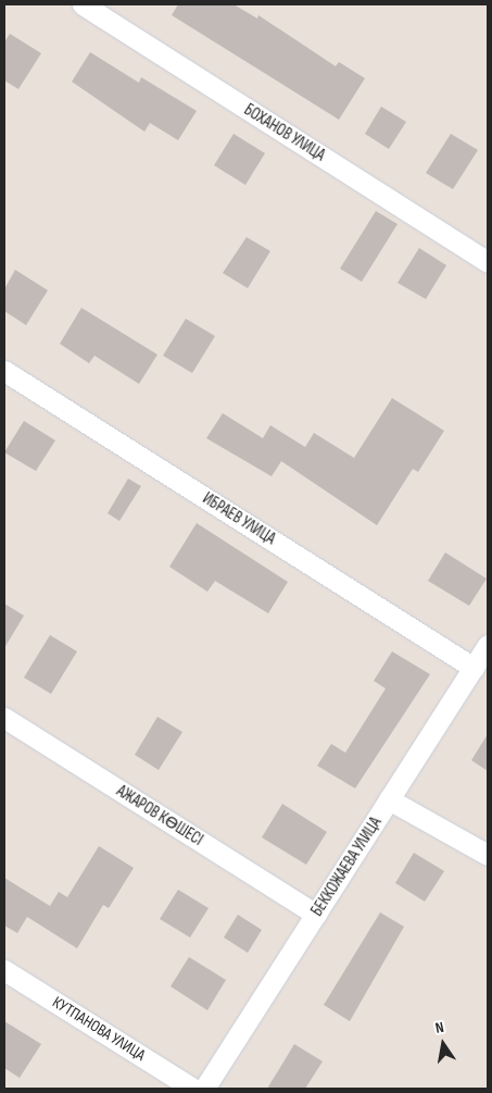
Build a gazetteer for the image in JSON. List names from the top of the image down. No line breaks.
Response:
{"streets":{"street":["БОХАНОВ УЛИЦА","ИБРАЕВ УЛИЦА","АЖАРОВ КӨШЕСІ","БЕККОЖАЕВА УЛИЦА","КУТПАНОВА УЛИЦА"]},"crossings":[["ИБРАЕВ УЛИЦА","БЕККОЖАЕВА УЛИЦА"],["АЖАРОВ КӨШЕСІ","БЕККОЖАЕВА УЛИЦА"]],"north":"top"}
